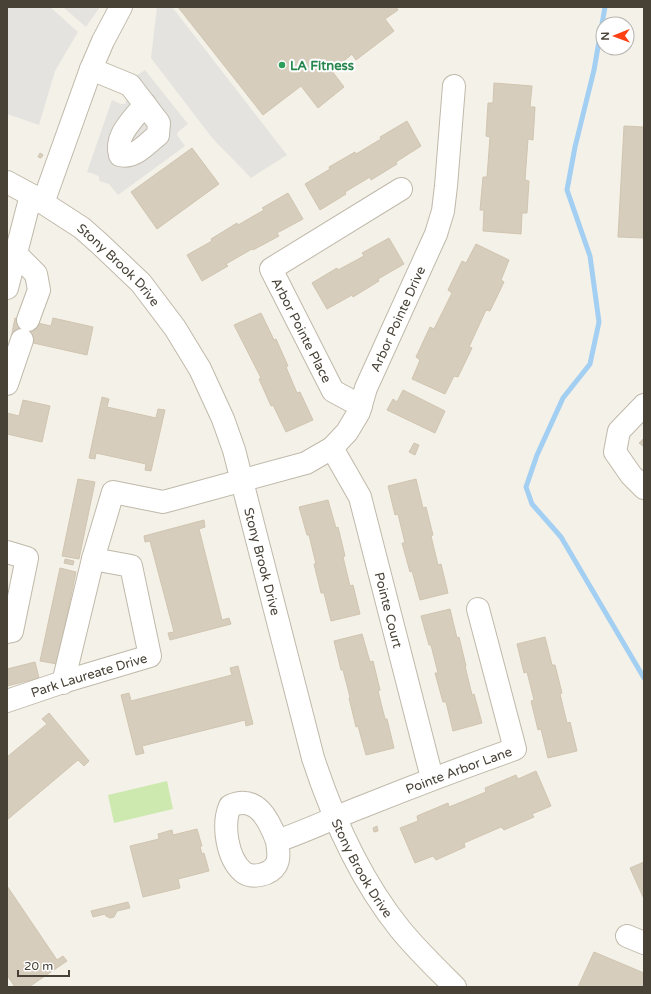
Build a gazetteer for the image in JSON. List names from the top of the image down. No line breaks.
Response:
{"streets":{"street":["Stony Brook Drive","Arbor Pointe Drive","Arbor Pointe Place","Pointe Court","Park Laureate Drive","Pointe Arbor Lane"]},"crossings":[["Stony Brook Drive","Arbor Pointe Drive"],["Stony Brook Drive","Pointe Arbor Lane"],["Arbor Pointe Drive","Arbor Pointe Place"],["Arbor Pointe Drive","Pointe Court"],["Pointe Court","Pointe Arbor Lane"]],"places":["LA Fitness"],"scale_bar":"20 m","north":"left"}
